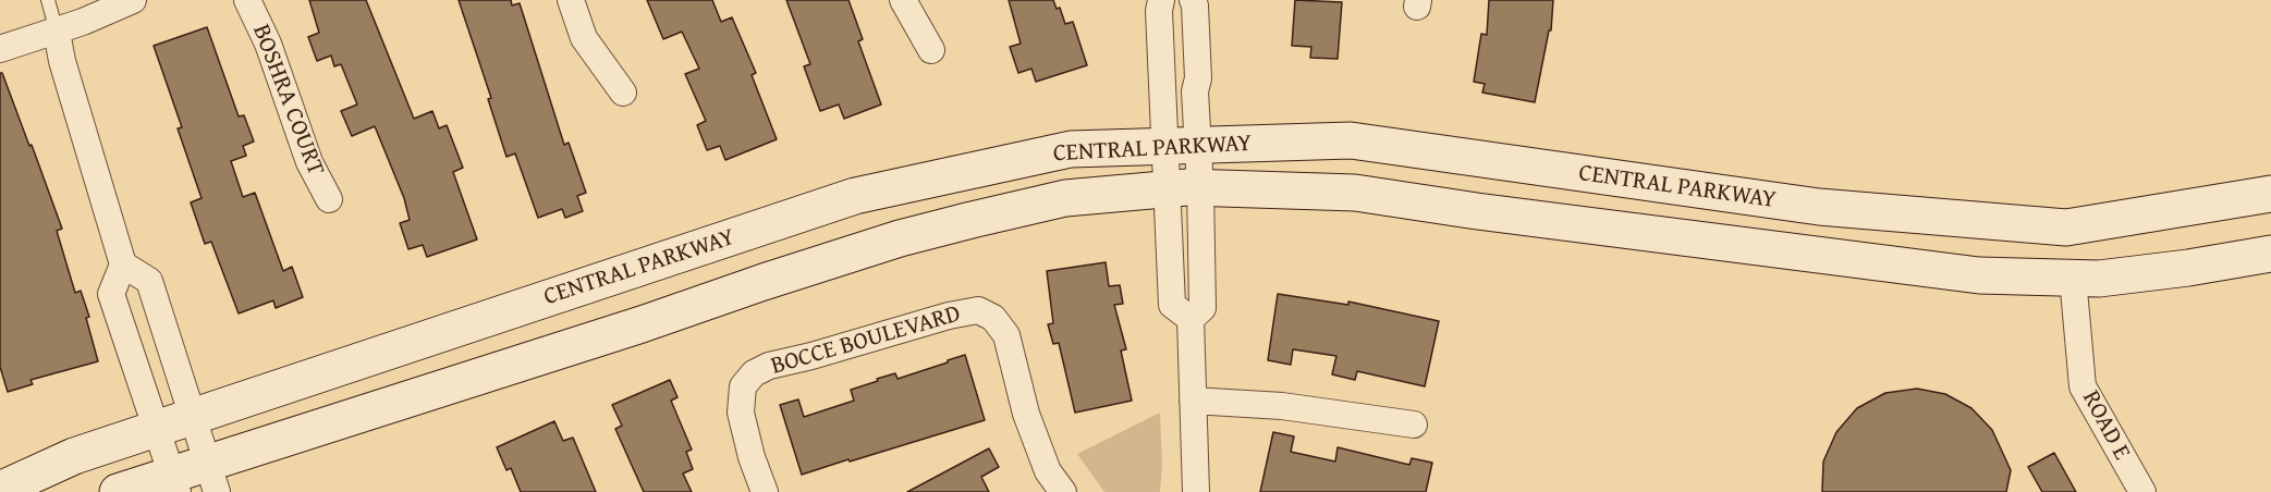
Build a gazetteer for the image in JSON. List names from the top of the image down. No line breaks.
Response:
{"streets":{"main road":["CENTRAL PARKWAY"],"street":["BOSHRA COURT","BOCCE BOULEVARD","ROAD E"]},"crossings":[["CENTRAL PARKWAY","ROAD E"]]}
